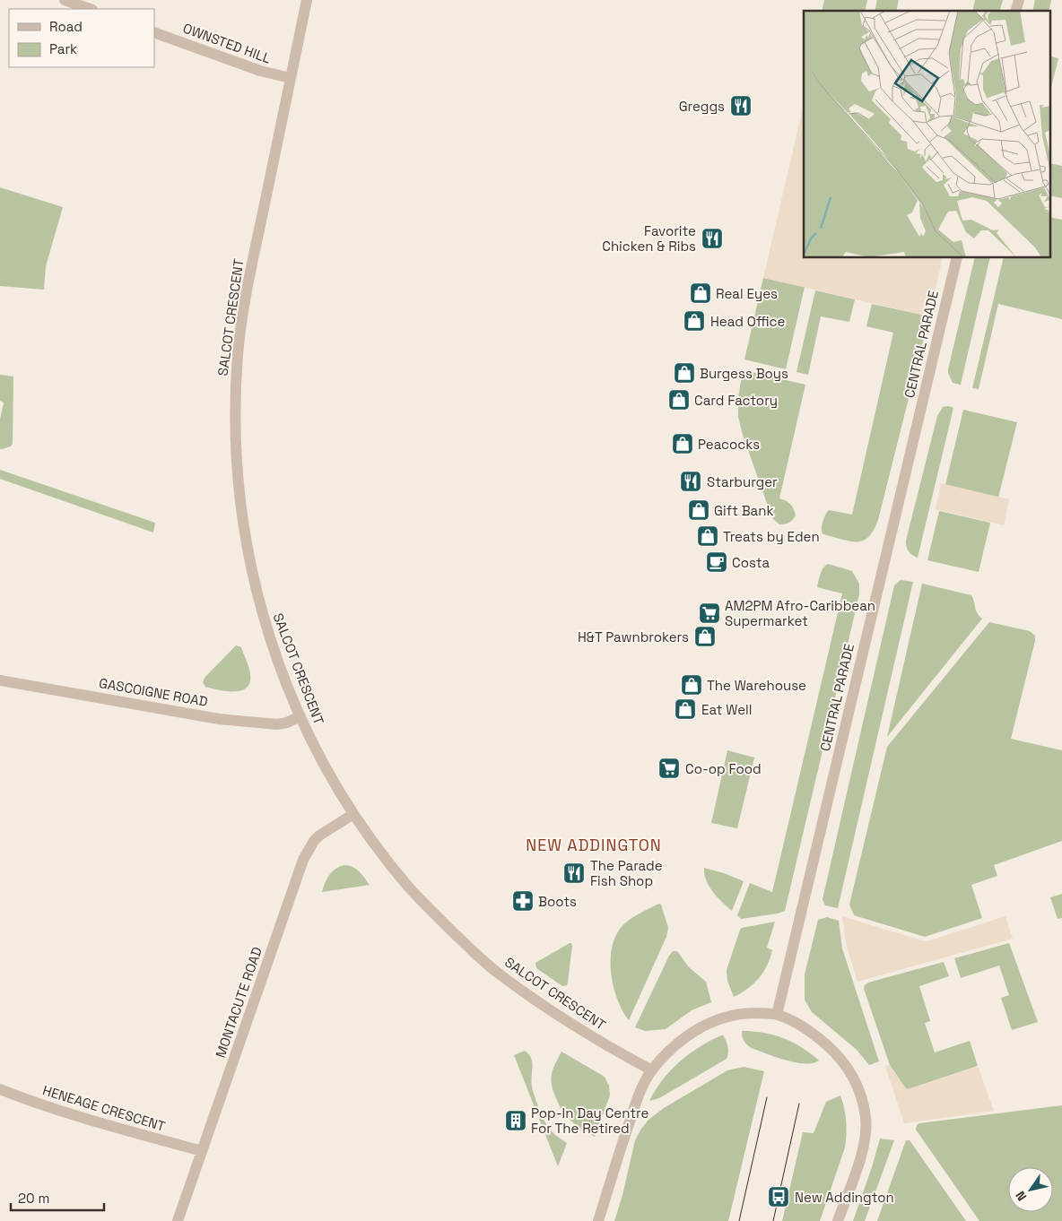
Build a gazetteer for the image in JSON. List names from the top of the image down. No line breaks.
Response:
{"streets":{"street":["OWNSTED HILL","SALCOT CRESCENT","CENTRAL PARADE","GASCOIGNE ROAD","MONTACUTE ROAD","HENEAGE CRESCENT"]},"crossings":[["OWNSTED HILL","SALCOT CRESCENT"],["SALCOT CRESCENT","GASCOIGNE ROAD"],["SALCOT CRESCENT","MONTACUTE ROAD"],["MONTACUTE ROAD","HENEAGE CRESCENT"]],"districts":["NEW ADDINGTON"],"places":{"restaurant":["Greggs","Favorite Chicken & Ribs","Starburger","The Parade Fish Shop"],"shop":["Real Eyes","Head Office","Burgess Boys","Card Factory","Peacocks","Gift Bank","Treats by Eden","H&T Pawnbrokers","The Warehouse","Eat Well"],"cafe":["Costa"],"supermarket":["AM2PM Afro-Caribbean Supermarket","Co-op Food"],"pharmacy":["Boots"],"building":["Pop-In Day Centre For The Retired"],"bus stop":["New Addington"]},"legend":["Road","Park"],"scale_bar":"20 m","north":"bottom left"}
